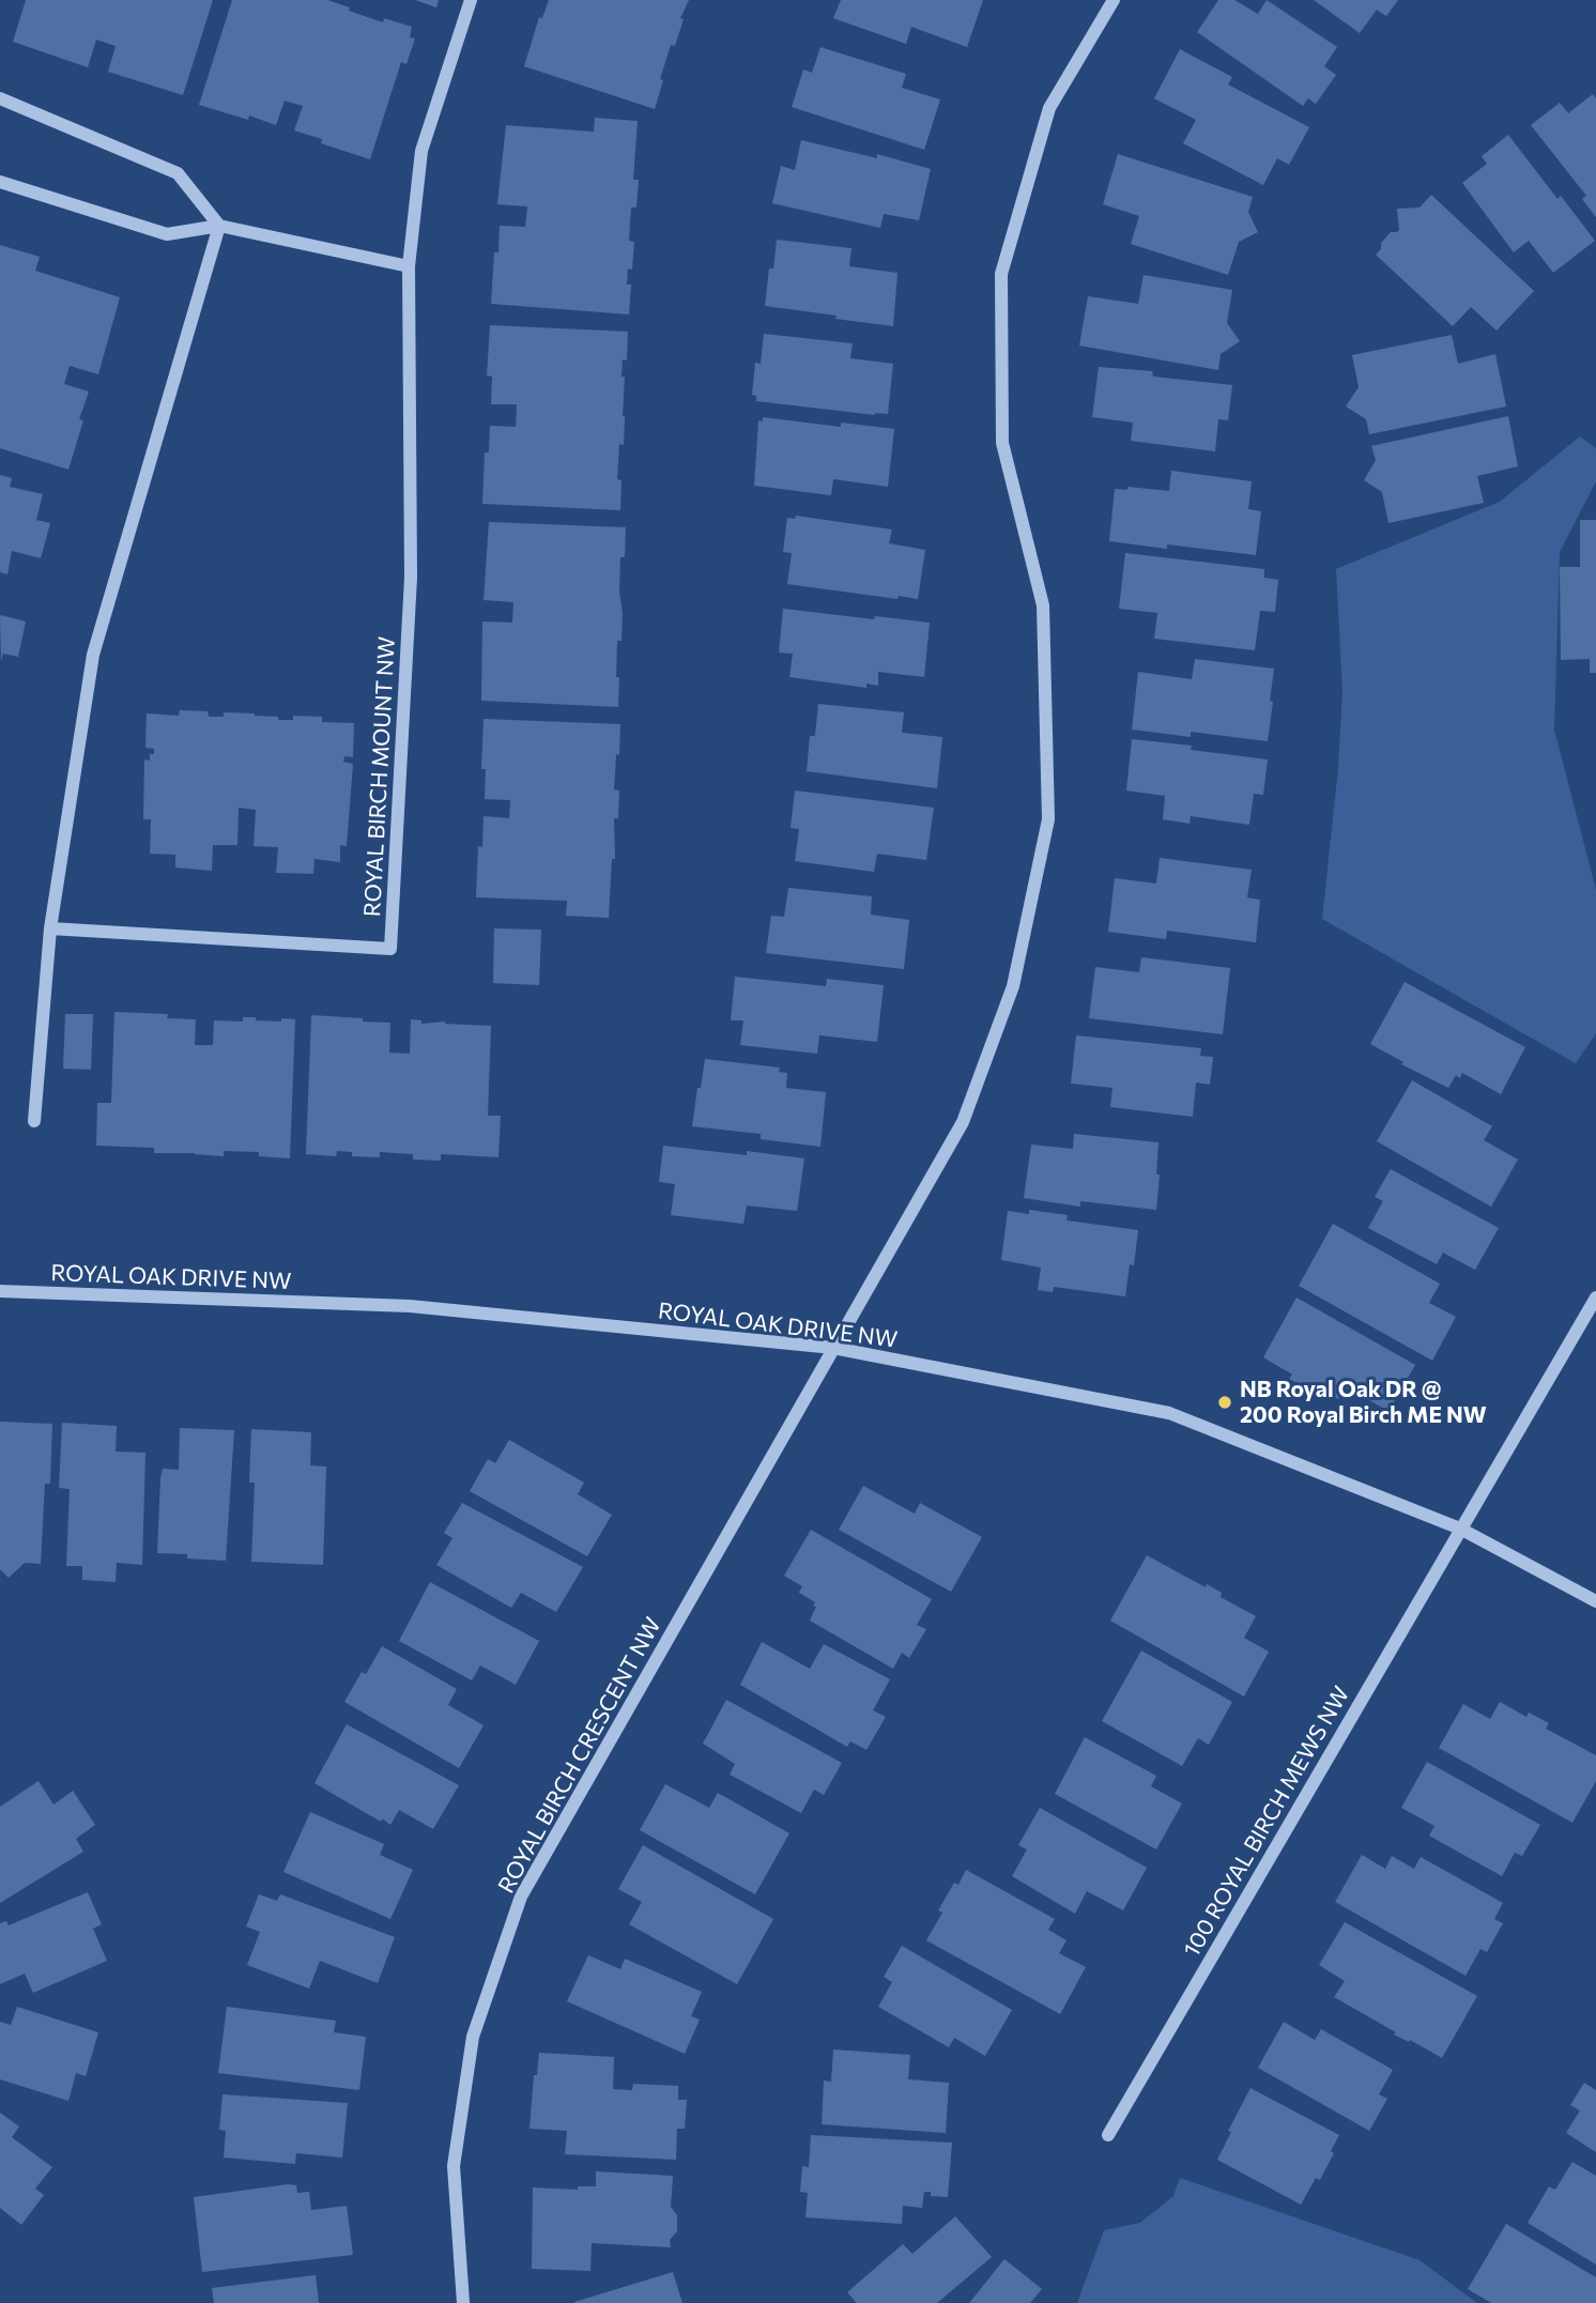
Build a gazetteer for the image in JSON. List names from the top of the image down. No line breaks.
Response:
{"streets":{"street":["ROYAL BIRCH MOUNT NW","ROYAL OAK DRIVE NW","ROYAL BIRCH CRESCENT NW","100 ROYAL BIRCH MEWS NW"]},"crossings":[["ROYAL OAK DRIVE NW","ROYAL BIRCH CRESCENT NW"],["ROYAL OAK DRIVE NW","100 ROYAL BIRCH MEWS NW"]],"places":["NB Royal Oak DR @ 200 Royal Birch ME NW"]}
